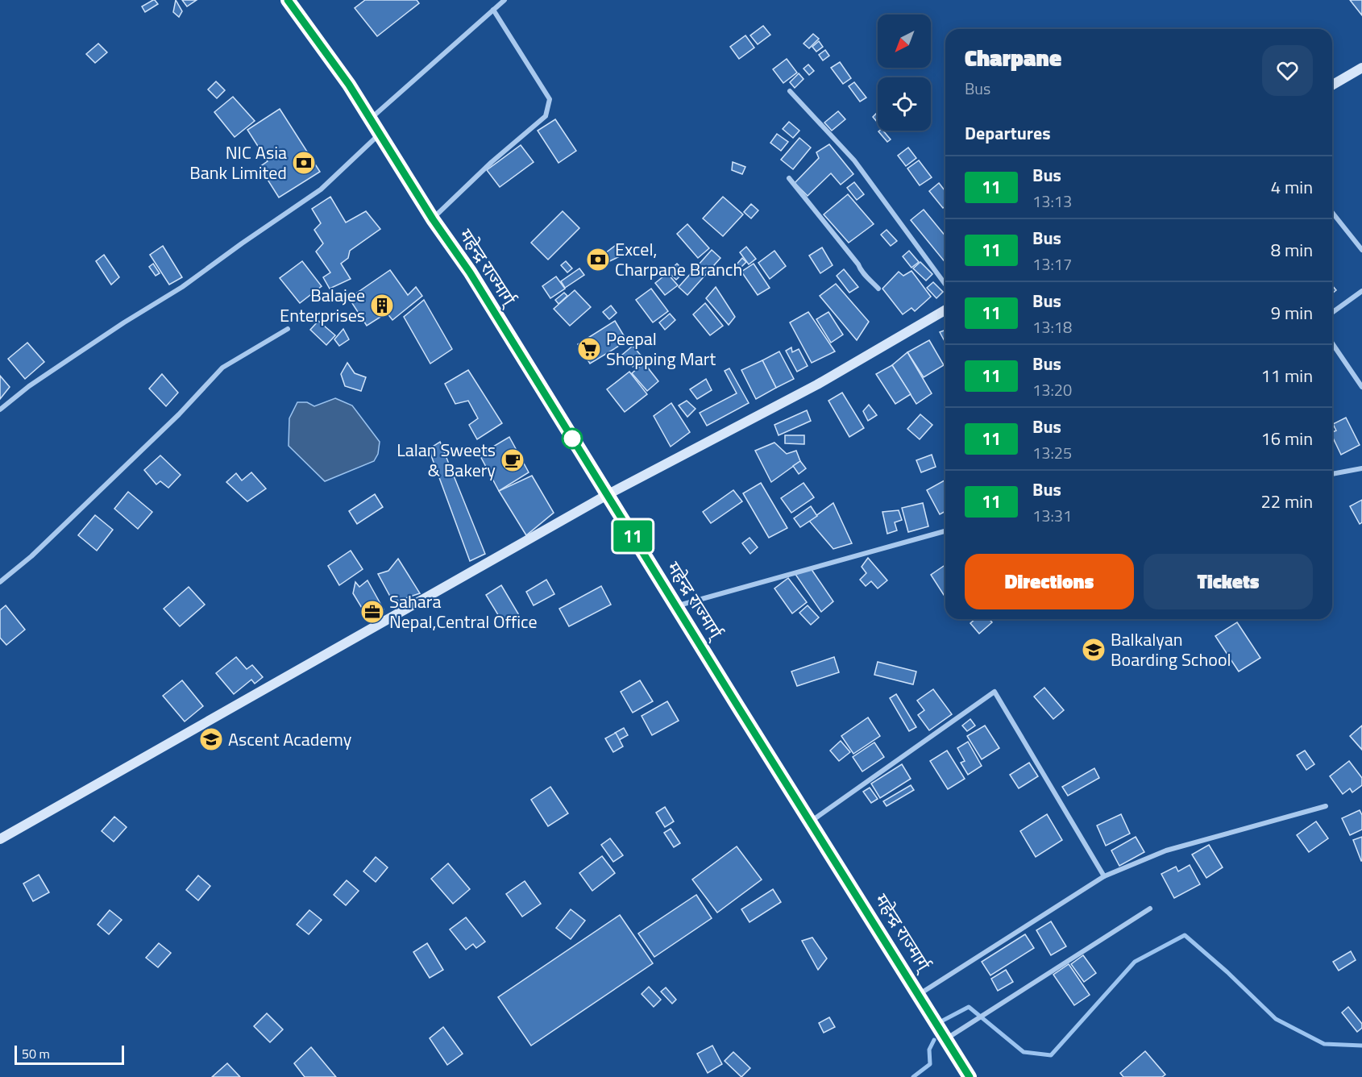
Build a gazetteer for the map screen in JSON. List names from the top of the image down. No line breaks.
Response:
{"streets":{"highway":["महेन्द्र राज्मार्ग्"]},"places":{"bank":["NIC Asia Bank Limited","Excel, Charpane Branch"],"building":["Balajee Enterprises"],"supermarket":["Peepal Shopping Mart"],"cafe":["Lalan Sweets & Bakery"],"office":["Sahara Nepal,Central Office"],"school or university":["Balkalyan Boarding School","Ascent Academy"]},"lines":["bus line 11"],"scale_bar":"50 m","north":"bottom left","page":{"on_map":"11","heading":[["Charpane","Bus"],"Departures"],"list":[{"mark":"11","name":"Bus","note":"13:13","value":"4 min"},{"mark":"11","name":"Bus","note":"13:17","value":"8 min"},{"mark":"11","name":"Bus","note":"13:18","value":"9 min"},{"mark":"11","name":"Bus","note":"13:20","value":"11 min"},{"mark":"11","name":"Bus","note":"13:25","value":"16 min"},{"mark":"11","name":"Bus","note":"13:31","value":"22 min"}],"buttons":["Directions","Tickets"],"scale":"50 m"}}
